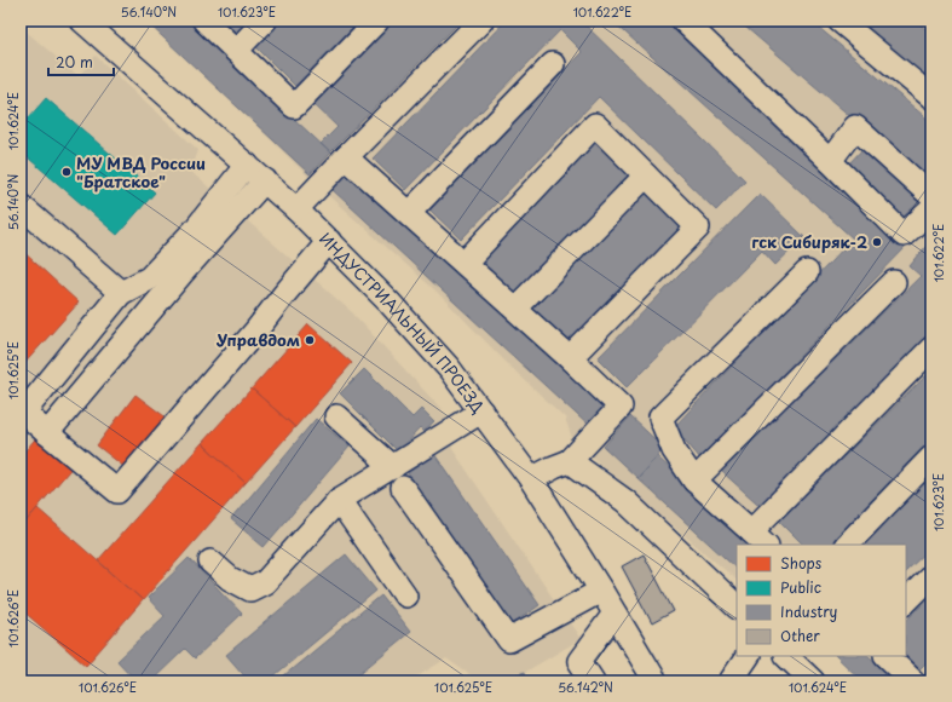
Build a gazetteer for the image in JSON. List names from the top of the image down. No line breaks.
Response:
{"streets":{"street":["ИНДУСТРИАЛЬНЫЙ ПРОЕЗД"]},"places":["МУ МВД России \"Братское\"","гск Сибиряк-2","Управдом"],"legend":["Shops","Public","Industry","Other"],"scale_bar":"20 m","coordinates":["56.140°N","101.623°E","101.622°E","101.624°E","101.625°E","101.626°E","56.142°N"]}
